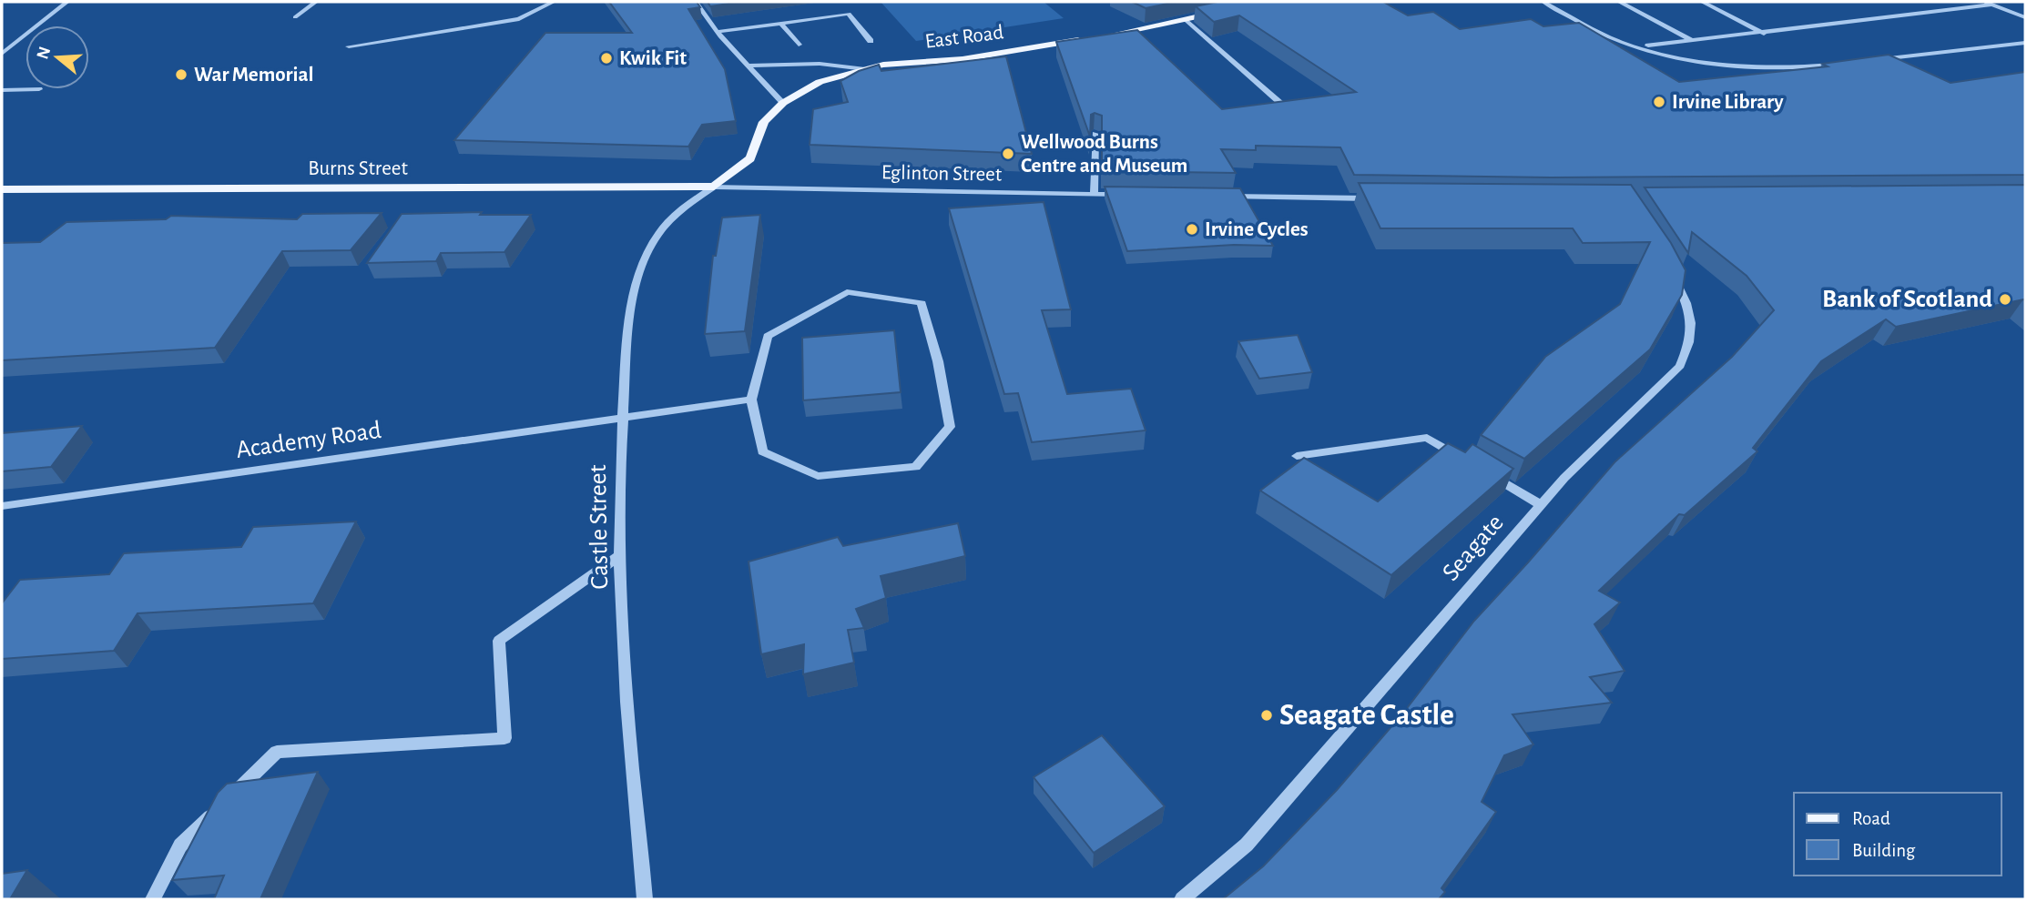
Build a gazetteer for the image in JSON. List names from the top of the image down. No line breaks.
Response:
{"streets":{"main road":["East Road","Burns Street"],"street":["Eglinton Street","Academy Road","Castle Street","Seagate"]},"crossings":[["East Road","Burns Street"],["East Road","Eglinton Street"],["East Road","Castle Street"],["Burns Street","Eglinton Street"],["Burns Street","Castle Street"],["Eglinton Street","Castle Street"],["Academy Road","Castle Street"]],"places":["Kwik Fit","War Memorial","Irvine Library","Wellwood Burns Centre and Museum","Irvine Cycles","Bank of Scotland","Seagate Castle"],"legend":["Road","Building"],"north":"left"}
